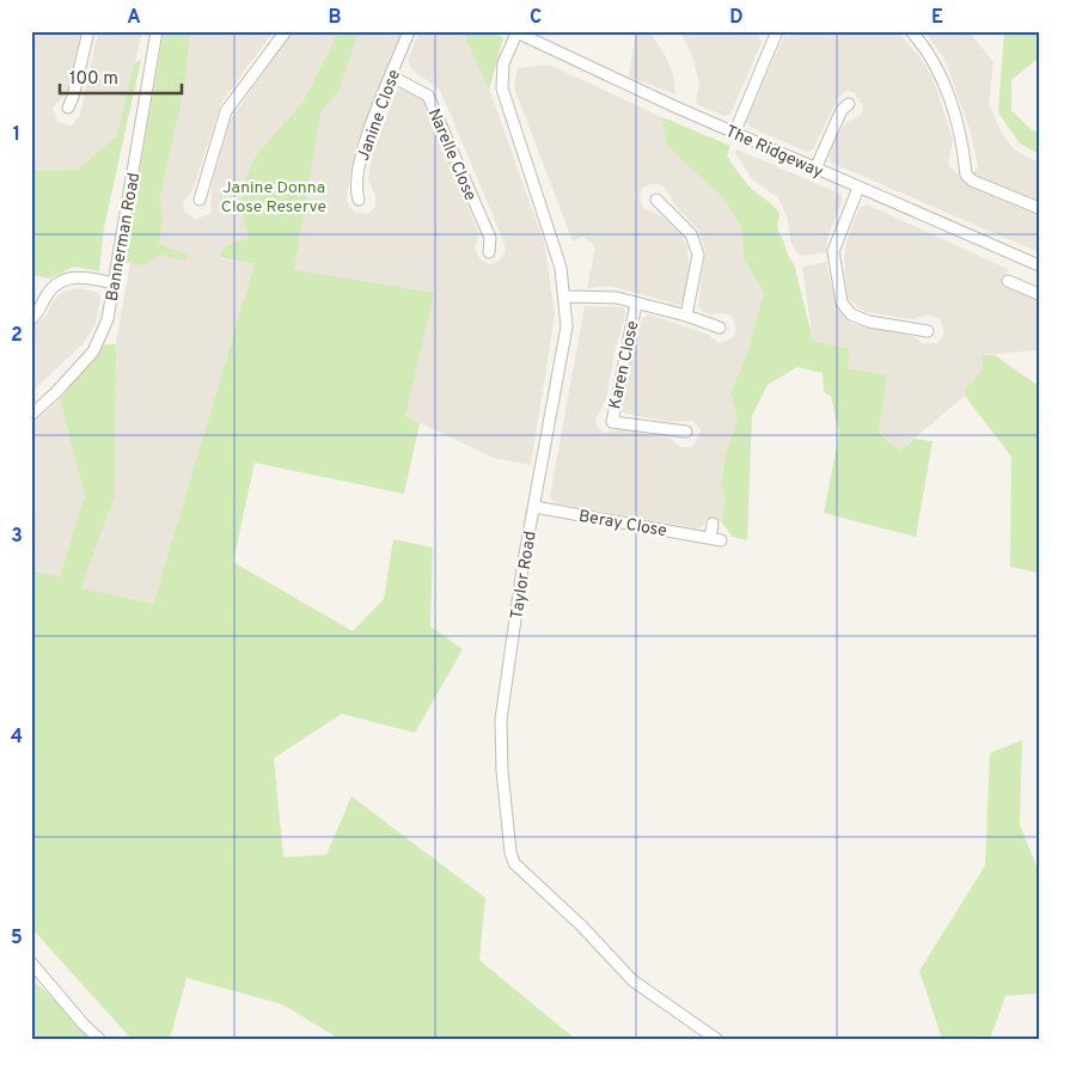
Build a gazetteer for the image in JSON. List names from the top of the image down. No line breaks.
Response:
{"streets":{"street":["Janine Close","The Ridgeway","Narelle Close","Bannerman Road","Karen Close","Beray Close","Taylor Road"]},"crossings":[["Janine Close","Narelle Close"],["The Ridgeway","Taylor Road"],["Beray Close","Taylor Road"]],"parks":["Janine Donna Close Reserve"],"scale_bar":"100 m","grid":{"columns":["A","B","C","D","E"],"rows":["1","2","3","4","5"]}}
